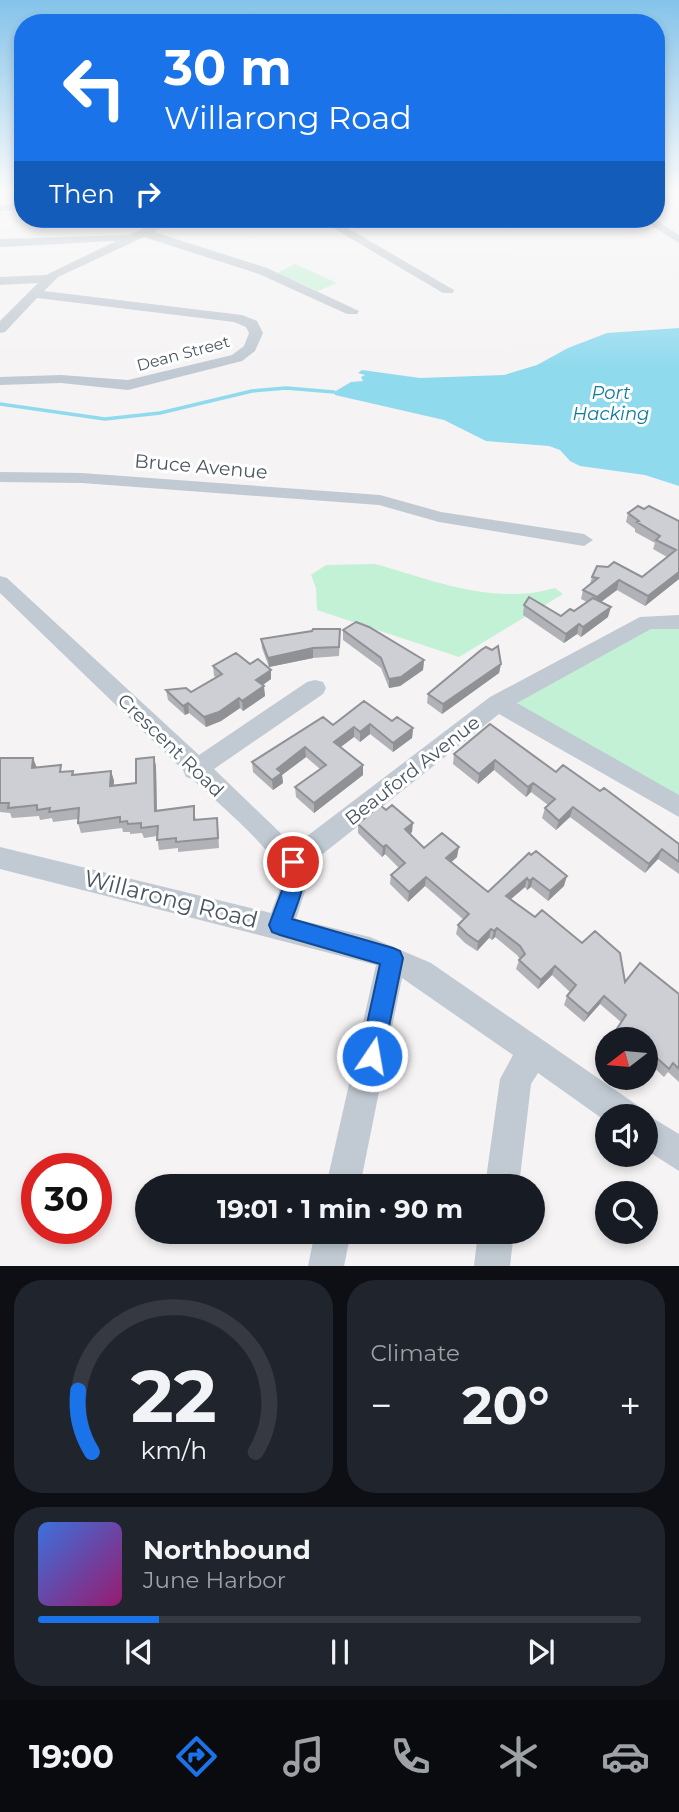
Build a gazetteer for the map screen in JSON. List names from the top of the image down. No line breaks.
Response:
{"streets":{"street":["Dean Street","Bruce Avenue","Crescent Road","Beauford Avenue","Willarong Road"]},"crossings":[["Crescent Road","Beauford Avenue"]],"water":["Port Hacking"],"north":"left","page":{"turn":["30 m","Willarong Road"],"then":"Then","limit":"30","trip":"19:01 · 1 min · 90 m","tile":"Climate","heat":["−","20°","+"],"song":["Northbound","June Harbor"],"tabs":"19:00","gauge":["22","km/h"]}}
